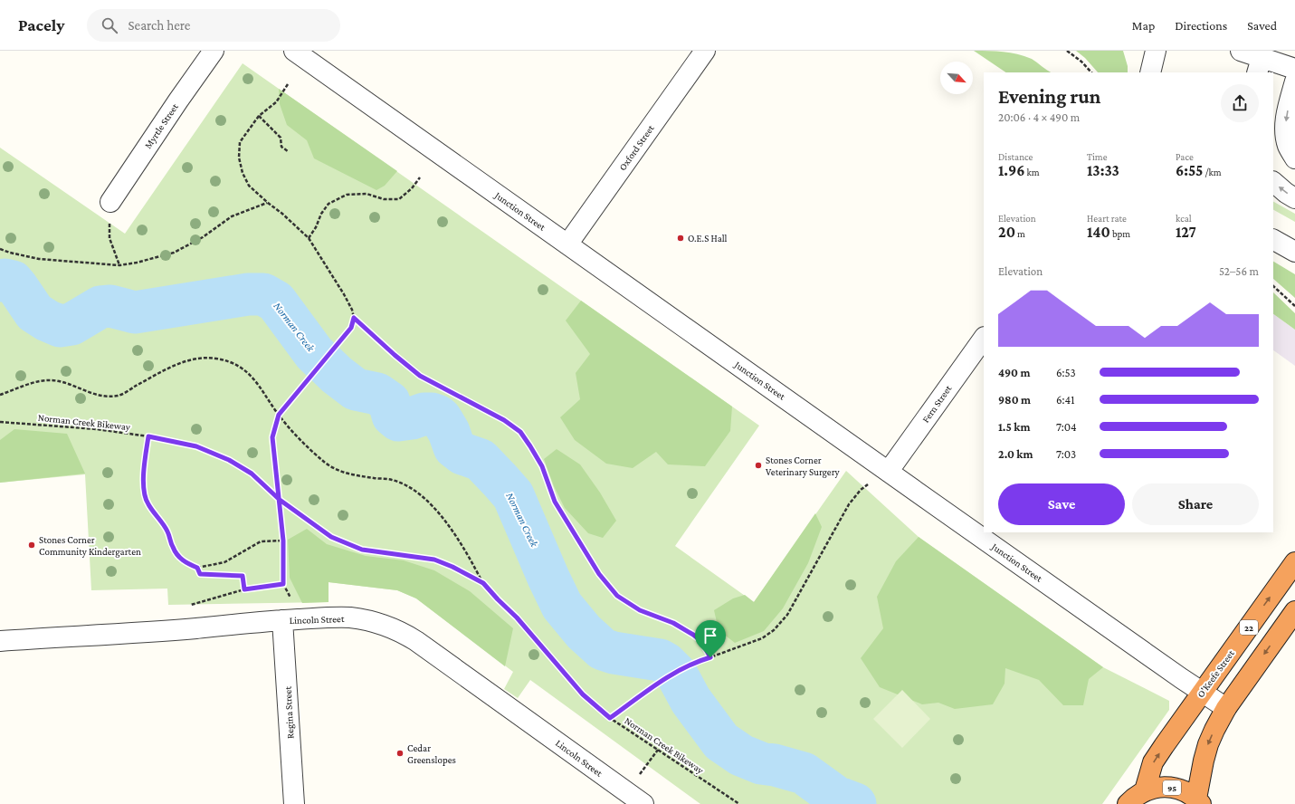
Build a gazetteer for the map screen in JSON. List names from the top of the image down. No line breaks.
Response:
{"streets":{"highway":["22","O'Keefe Street","95"],"street":["Myrtle Street","Oxford Street","Junction Street","Fern Street","Lincoln Street","Regina Street"],"path":["Norman Creek Bikeway"]},"crossings":[["Oxford Street","Junction Street"],["Junction Street","Fern Street"],["Junction Street","O'Keefe Street"],["Lincoln Street","Regina Street"],["O'Keefe Street","95"]],"water":["Norman Creek"],"places":["O.E.S Hall","Stones Corner Veterinary Surgery","Stones Corner Community Kindergarten","Cedar Greenslopes"],"north":"bottom right","page":{"header":"Pacely","search":"Search here","nav":["Map","Directions","Saved"],"heading":["Evening run","20:06 · 4 × 490 m"],"stats":[["Distance","1.96 km"],["Time","13:33"],["Pace","6:55 /km"],["Elevation","20 m"],["Heart rate","140 bpm"],["kcal","127"]],"chart":["Elevation","52–56 m"],"list":[{"name":"490 m","note":"6:53"},{"name":"980 m","note":"6:41"},{"name":"1.5 km","note":"7:04"},{"name":"2.0 km","note":"7:03"}],"buttons":["Save","Share"]}}
